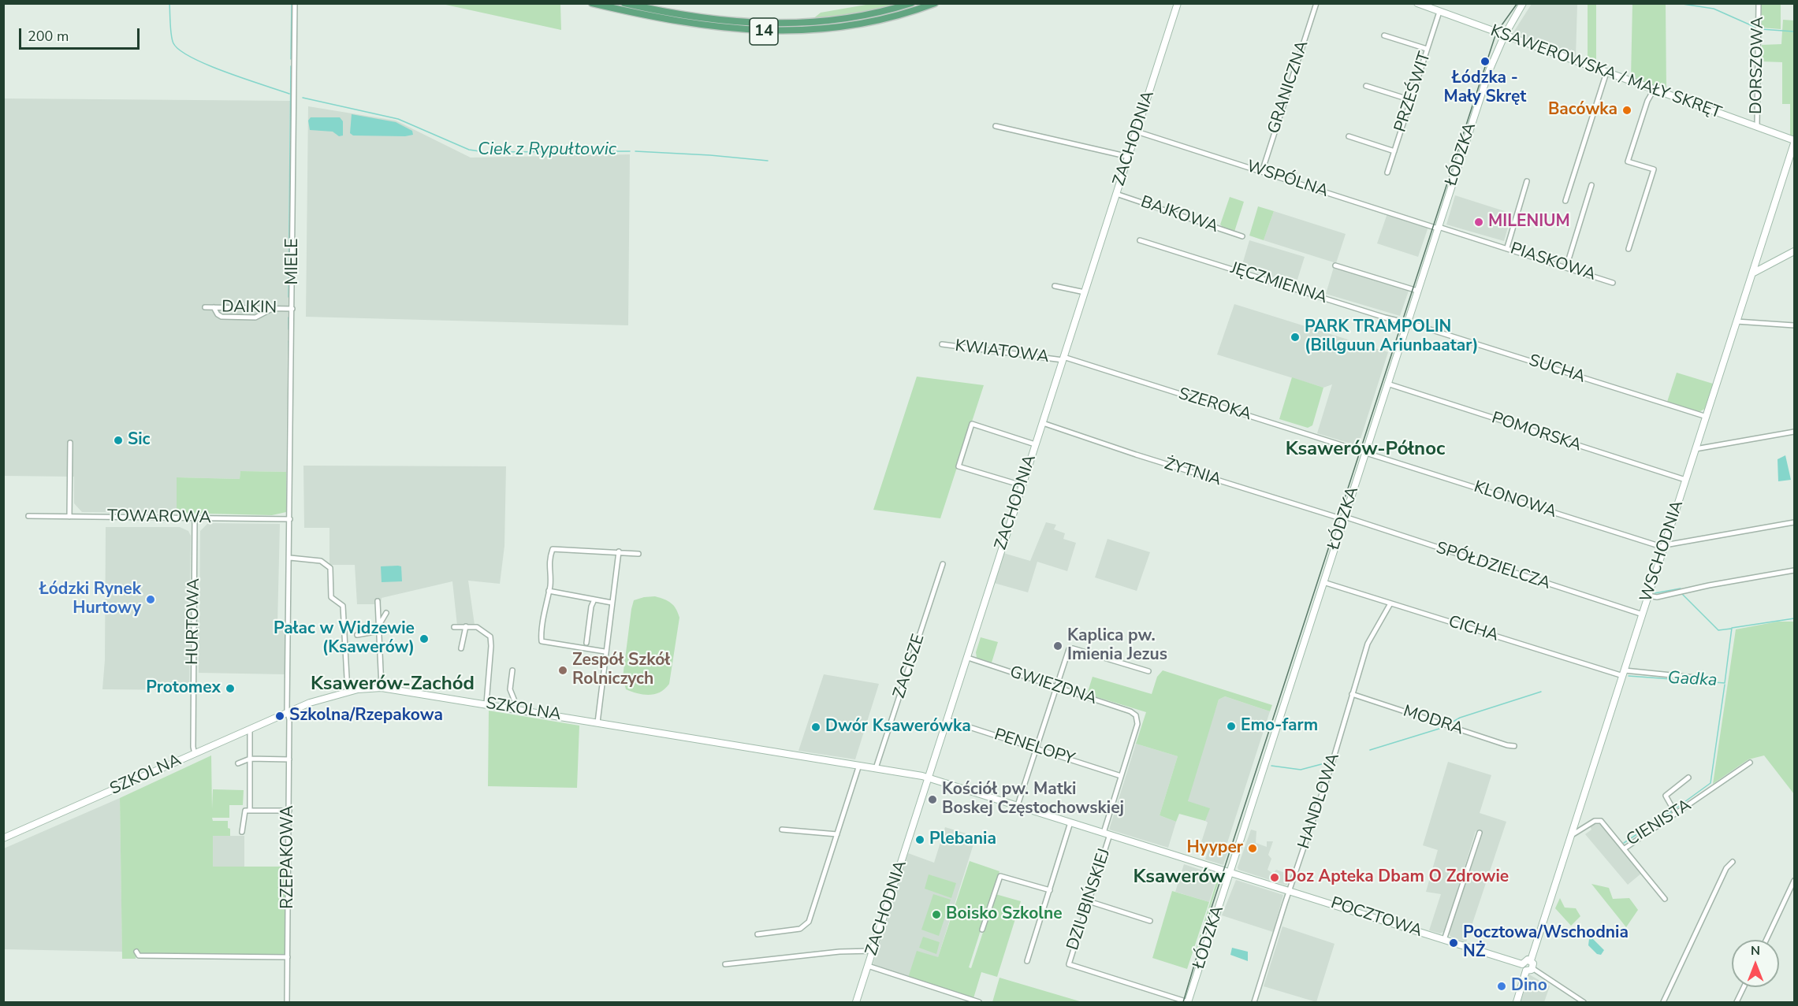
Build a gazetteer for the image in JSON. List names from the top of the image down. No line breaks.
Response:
{"streets":{"main road":["14"],"street":["DORSZOWA","KSAWEROWSKA / MAŁY SKRĘT","GRANICZNA","PRZEŚWIT","ZACHODNIA","ŁÓDZKA","WSPÓLNA","BAJKOWA","MIELE","PIASKOWA","JĘCZMIENNA","DAIKIN","KWIATOWA","SUCHA","SZEROKA","POMORSKA","ŻYTNIA","KLONOWA","TOWAROWA","WSCHODNIA","SPÓŁDZIELCZA","HURTOWA","CICHA","ZACISZE","GWIEZDNA","SZKOLNA","MODRA","PENELOPY","HANDLOWA","CIENISTA","RZEPAKOWA","DZIUBIŃSKIEJ","POCZTOWA"]},"crossings":[["DORSZOWA","KSAWEROWSKA / MAŁY SKRĘT"],["KSAWEROWSKA / MAŁY SKRĘT","PRZEŚWIT"],["KSAWEROWSKA / MAŁY SKRĘT","ŁÓDZKA"],["KSAWEROWSKA / MAŁY SKRĘT","WSCHODNIA"],["GRANICZNA","WSPÓLNA"],["ZACHODNIA","WSPÓLNA"],["ZACHODNIA","BAJKOWA"],["ZACHODNIA","KWIATOWA"],["ZACHODNIA","SZEROKA"],["ZACHODNIA","ŻYTNIA"],["ZACHODNIA","GWIEZDNA"],["ZACHODNIA","SZKOLNA"],["ZACHODNIA","PENELOPY"],["ŁÓDZKA","WSPÓLNA"],["ŁÓDZKA","PIASKOWA"],["ŁÓDZKA","JĘCZMIENNA"],["ŁÓDZKA","SUCHA"],["ŁÓDZKA","SZEROKA"],["ŁÓDZKA","POMORSKA"],["ŁÓDZKA","ŻYTNIA"],["ŁÓDZKA","KLONOWA"],["ŁÓDZKA","SPÓŁDZIELCZA"],["ŁÓDZKA","CICHA"],["ŁÓDZKA","DZIUBIŃSKIEJ"],["ŁÓDZKA","POCZTOWA"],["WSPÓLNA","PIASKOWA"],["MIELE","DAIKIN"],["MIELE","TOWAROWA"],["MIELE","RZEPAKOWA"],["JĘCZMIENNA","SUCHA"],["KWIATOWA","SZEROKA"],["SUCHA","WSCHODNIA"],["SZEROKA","KLONOWA"],["POMORSKA","WSCHODNIA"],["ŻYTNIA","SPÓŁDZIELCZA"],["KLONOWA","WSCHODNIA"],["TOWAROWA","HURTOWA"],["WSCHODNIA","SPÓŁDZIELCZA"],["WSCHODNIA","CICHA"],["WSCHODNIA","CIENISTA"],["HURTOWA","SZKOLNA"],["CICHA","HANDLOWA"],["ZACISZE","SZKOLNA"],["GWIEZDNA","DZIUBIŃSKIEJ"],["SZKOLNA","RZEPAKOWA"],["SZKOLNA","POCZTOWA"],["MODRA","HANDLOWA"],["PENELOPY","DZIUBIŃSKIEJ"],["HANDLOWA","POCZTOWA"],["DZIUBIŃSKIEJ","POCZTOWA"]],"districts":["Ksawerów-Północ","Ksawerów-Zachód","Ksawerów"],"water":["Ciek z Rypułtowic","Gadka"],"places":["Łódzka - Mały Skręt","Bacówka","MILENIUM","PARK TRAMPOLIN (Billguun Ariunbaatar)","Sic","Łódzki Rynek Hurtowy","Pałac w Widzewie (Ksawerów)","Kaplica pw. Imienia Jezus","Zespół Szkół Rolniczych","Protomex","Szkolna/Rzepakowa","Emo-farm","Dwór Ksawerówka","Kościół pw. Matki Boskej Częstochowskiej","Plebania","Hyyper","Doz Apteka Dbam O Zdrowie","Boisko Szkolne","Pocztowa/Wschodnia NŻ","Dino"],"scale_bar":"200 m","north":"top"}
